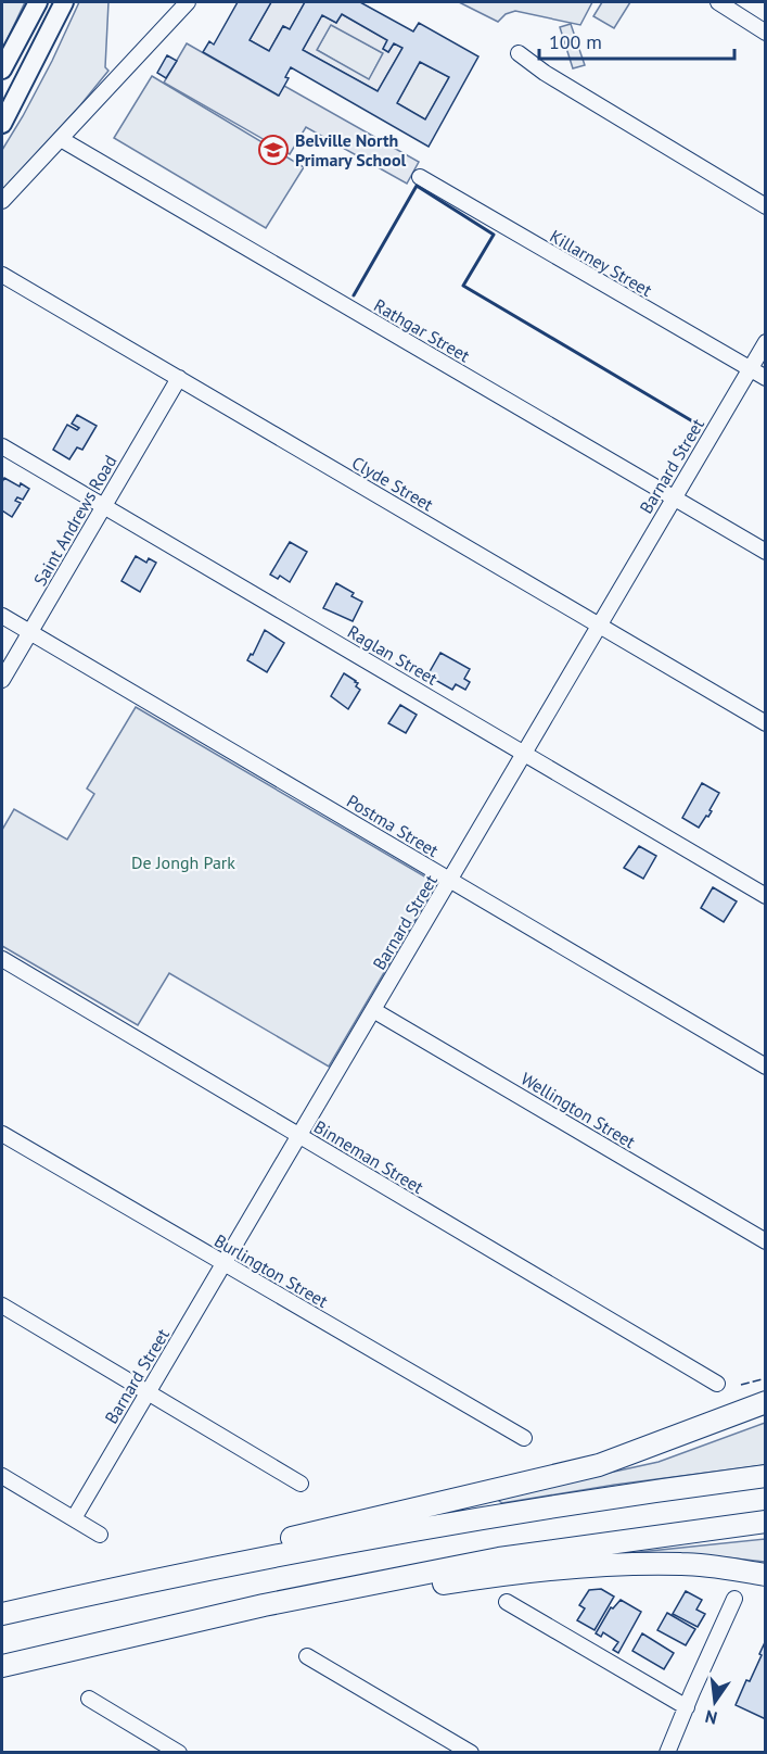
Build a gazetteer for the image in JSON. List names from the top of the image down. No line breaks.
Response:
{"streets":{"street":["Killarney Street","Rathgar Street","Barnard Street","Clyde Street","Saint Andrews Road","Raglan Street","Postma Street","Wellington Street","Binneman Street","Burlington Street"]},"crossings":[["Killarney Street","Barnard Street"],["Rathgar Street","Barnard Street"],["Barnard Street","Clyde Street"],["Barnard Street","Raglan Street"],["Barnard Street","Postma Street"],["Barnard Street","Wellington Street"],["Barnard Street","Binneman Street"],["Barnard Street","Burlington Street"],["Clyde Street","Saint Andrews Road"],["Saint Andrews Road","Raglan Street"],["Saint Andrews Road","Postma Street"]],"parks":["De Jongh Park"],"places":{"school or university":["Belville North Primary School"]},"scale_bar":"100 m","north":"bottom"}
